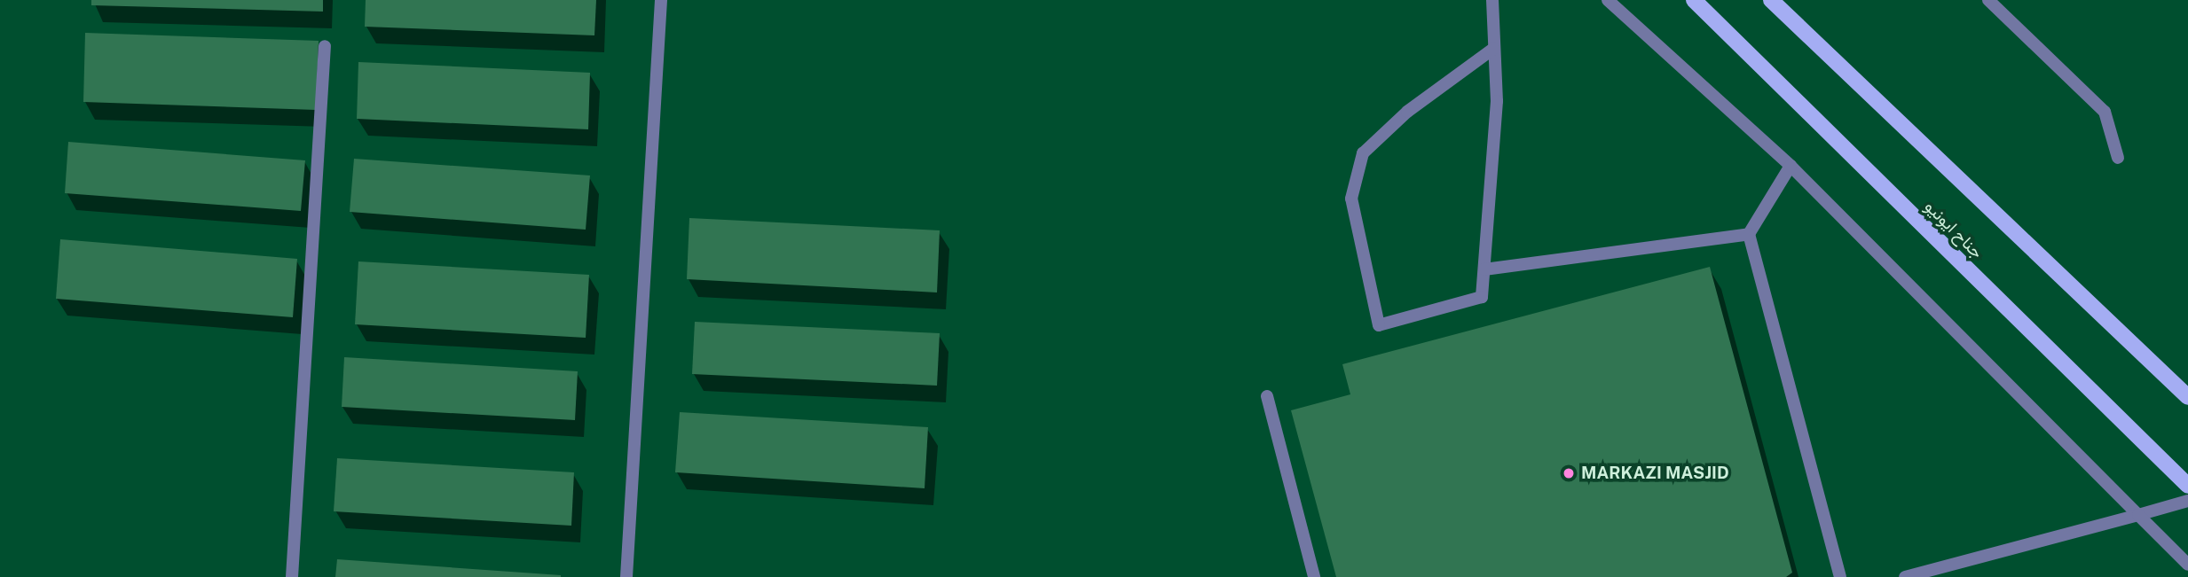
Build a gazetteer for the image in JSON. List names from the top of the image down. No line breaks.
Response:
{"streets":{"main road":["جناح ایونیو"]},"places":["MARKAZI MASJID"]}
